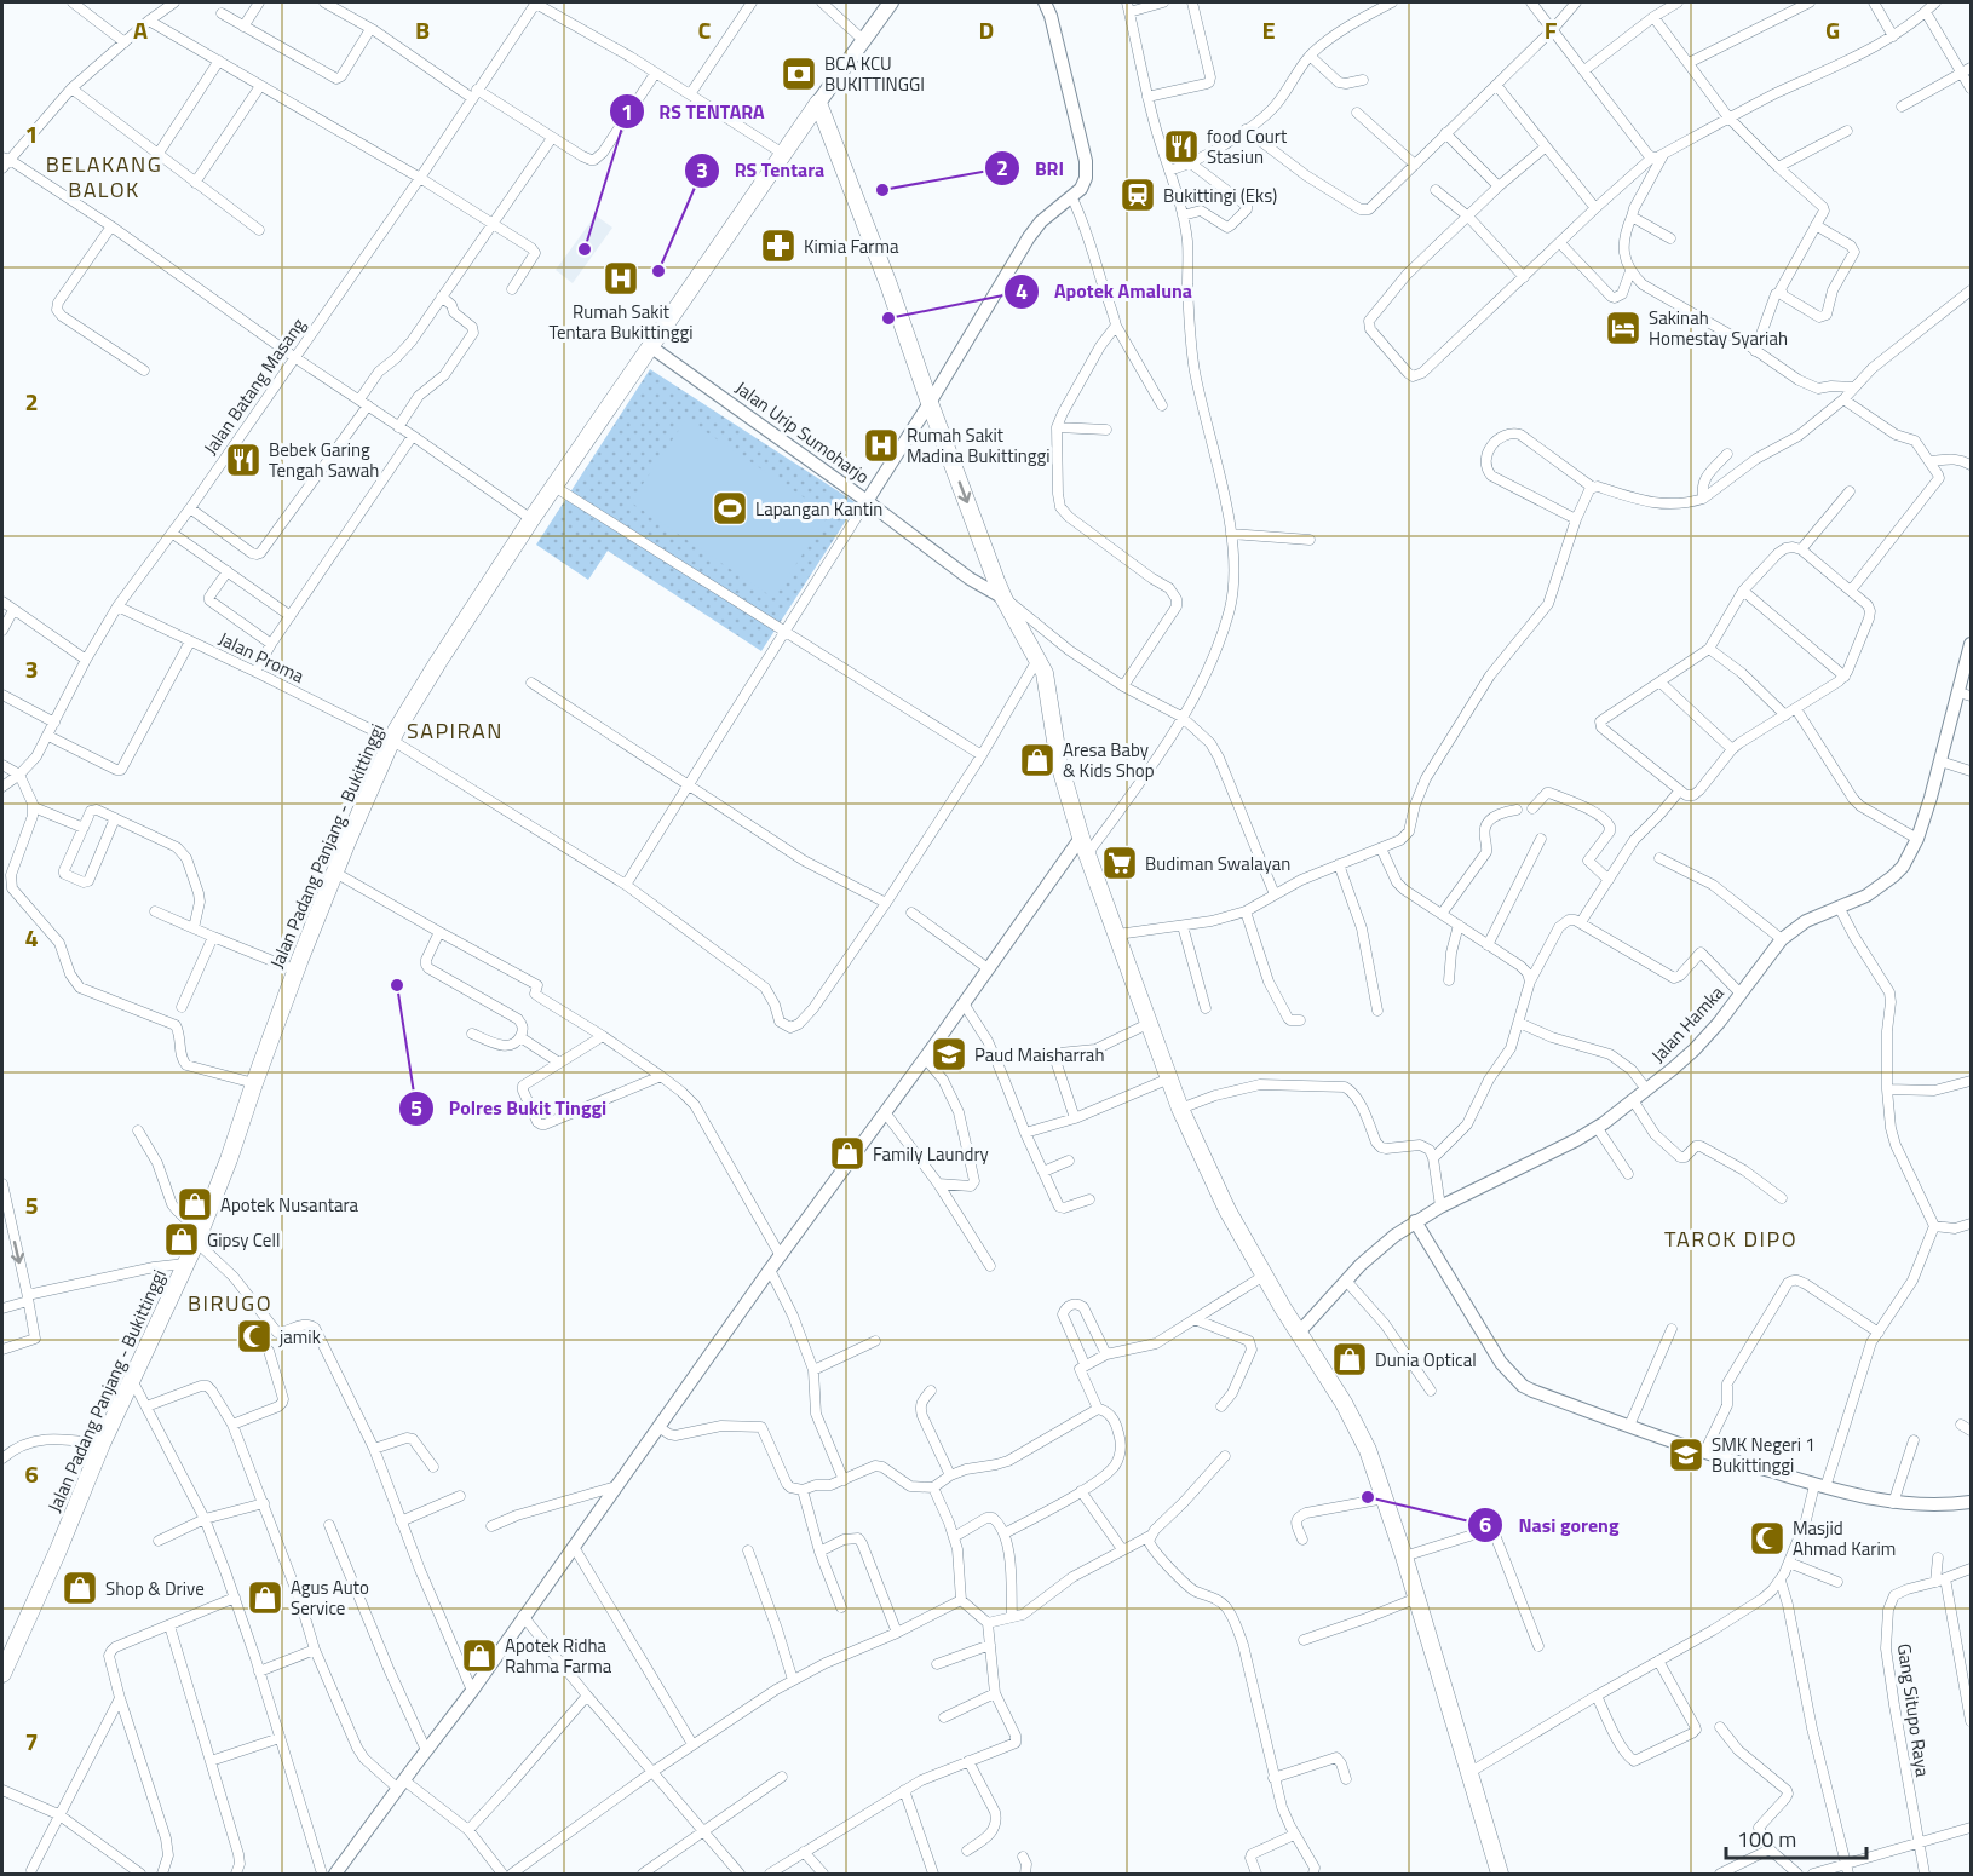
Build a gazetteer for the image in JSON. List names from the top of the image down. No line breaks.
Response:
{"streets":{"highway":["Jalan Padang Panjang - Bukittinggi"],"street":["Jalan Batang Masang","Jalan Urip Sumoharjo","Jalan Proma","Jalan Hamka","Gang Situpo Raya"]},"crossings":[["Jalan Batang Masang","Jalan Proma"],["Jalan Urip Sumoharjo","Jalan Padang Panjang - Bukittinggi"],["Jalan Proma","Jalan Padang Panjang - Bukittinggi"]],"districts":["BELAKANG BALOK","SAPIRAN","TAROK DIPO","BIRUGO"],"places":{"bank":["BCA KCU BUKITTINGGI"],"restaurant":["food Court Stasiun","Bebek Garing Tengah Sawah"],"other":["BRI","RS TENTARA","RS Tentara","Apotek Amaluna","Polres Bukit Tinggi","Nasi goreng"],"station":["Bukittingi (Eks)"],"pharmacy":["Kimia Farma"],"hospital":["Rumah Sakit Tentara Bukittinggi","Rumah Sakit Madina Bukittinggi"],"hotel":["Sakinah Homestay Syariah"],"sports":["Lapangan Kantin"],"shop":["Aresa Baby & Kids Shop","Family Laundry","Apotek Nusantara","Gipsy Cell","Dunia Optical","Shop & Drive","Agus Auto Service","Apotek Ridha Rahma Farma"],"supermarket":["Budiman Swalayan"],"school or university":["Paud Maisharrah","SMK Negeri 1 Bukittinggi"],"mosque":["jamik","Masjid Ahmad Karim"]},"scale_bar":"100 m","grid":{"columns":["A","B","C","D","E","F","G"],"rows":["1","2","3","4","5","6","7"]}}
